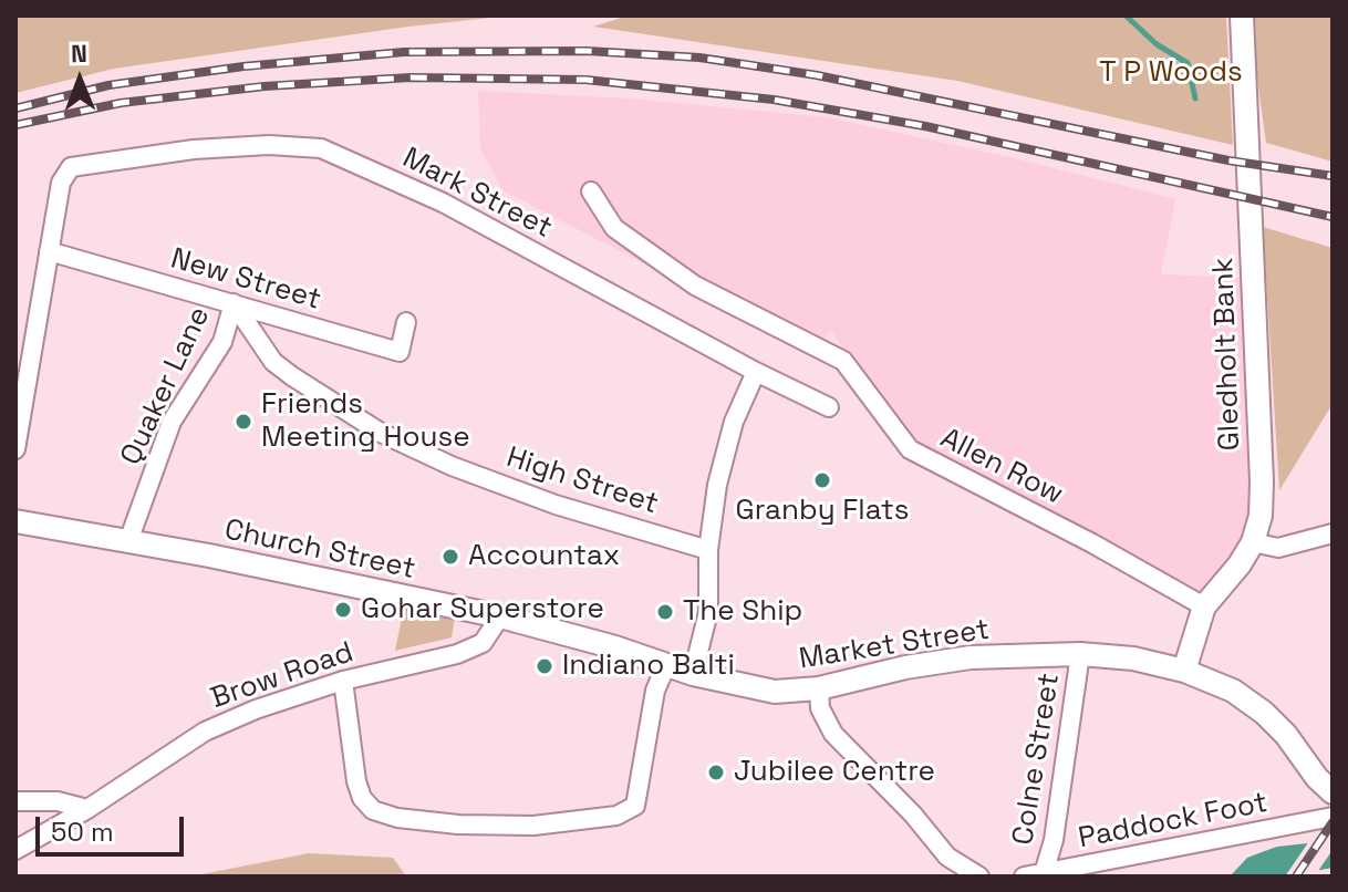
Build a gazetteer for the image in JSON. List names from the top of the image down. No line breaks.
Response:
{"streets":{"street":["Mark Street","New Street","Gledholt Bank","Quaker Lane","Allen Row","High Street","Church Street","Market Street","Brow Road","Colne Street","Paddock Foot"]},"crossings":[["Mark Street","New Street"],["New Street","Quaker Lane"],["New Street","High Street"],["Gledholt Bank","Allen Row"],["Gledholt Bank","Market Street"],["Quaker Lane","High Street"],["Quaker Lane","Church Street"],["Church Street","Market Street"],["Church Street","Brow Road"],["Market Street","Brow Road"],["Market Street","Colne Street"],["Colne Street","Paddock Foot"]],"parks":["T P Woods"],"places":["Friends Meeting House","Granby Flats","Accountax","Gohar Superstore","The Ship","Indiano Balti","Jubilee Centre"],"scale_bar":"50 m","north":"top"}
